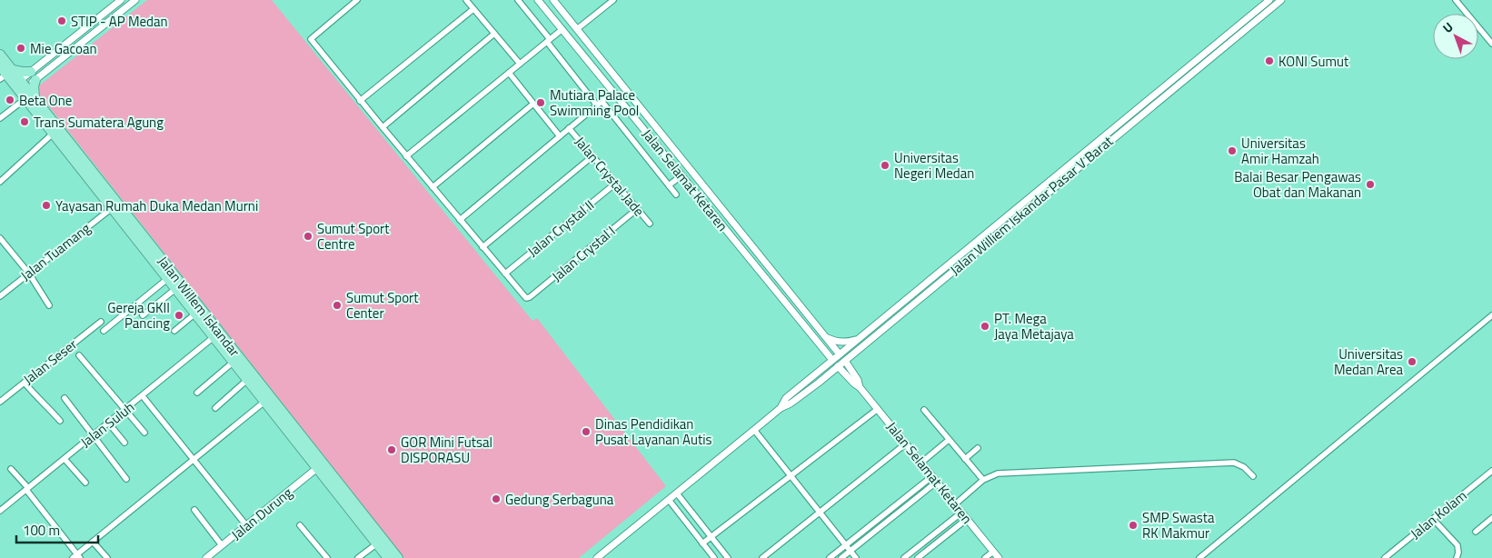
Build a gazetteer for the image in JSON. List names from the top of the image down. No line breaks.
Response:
{"streets":{"highway":["Jalan Willem Iskandar"],"street":["Jalan Crystal Jade","Jalan Selamat Ketaren","Jalan Williem Iskandar Pasar V Barat","Jalan Crystal II","Jalan Tuamang","Jalan Crystal I","Jalan Seser","Jalan Suluh","Jalan Durung","Jalan Kolam"]},"crossings":[["Jalan Crystal Jade","Jalan Crystal II"],["Jalan Crystal Jade","Jalan Crystal I"],["Jalan Selamat Ketaren","Jalan Williem Iskandar Pasar V Barat"],["Jalan Crystal II","Jalan Crystal I"],["Jalan Tuamang","Jalan Willem Iskandar"],["Jalan Willem Iskandar","Jalan Suluh"],["Jalan Willem Iskandar","Jalan Durung"]],"places":["STIP - AP Medan","Mie Gacoan","KONI Sumut","Beta One","Mutiara Palace Swimming Pool","Trans Sumatera Agung","Universitas Amir Hamzah","Universitas Negeri Medan","Balai Besar Pengawas Obat dan Makanan","Yayasan Rumah Duka Medan Murni","Sumut Sport Centre","Sumut Sport Center","Gereja GKII Pancing","PT. Mega Jaya Metajaya","Universitas Medan Area","Dinas Pendidikan Pusat Layanan Autis","GOR Mini Futsal DISPORASU","Gedung Serbaguna","SMP Swasta RK Makmur"],"scale_bar":"100 m","north":"top left"}
